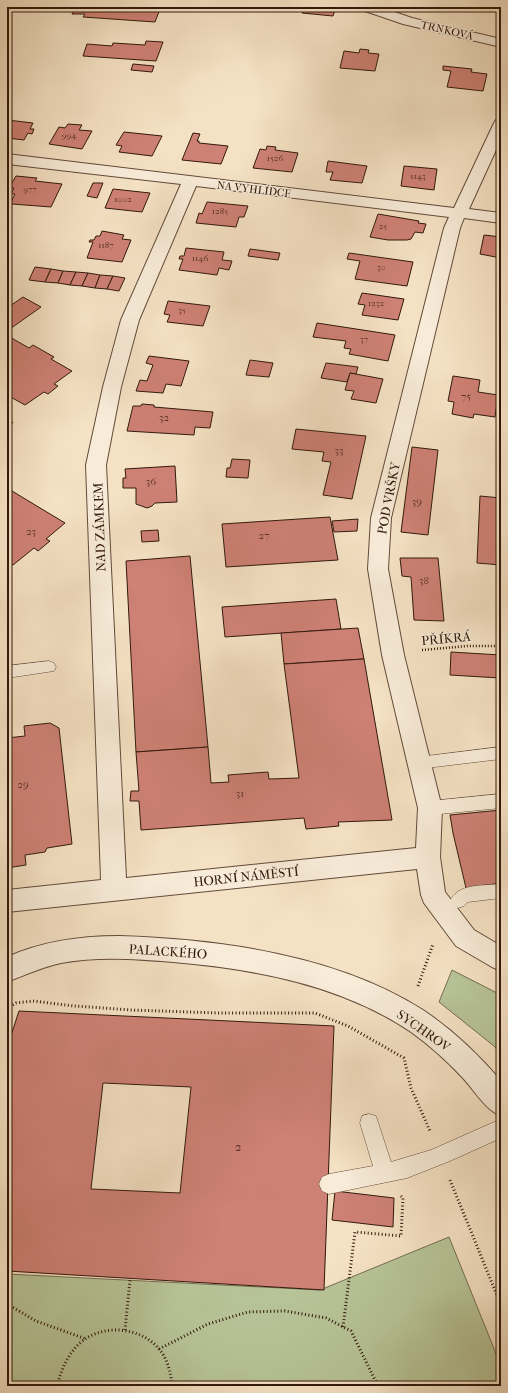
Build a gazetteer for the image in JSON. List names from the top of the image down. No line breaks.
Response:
{"streets":{"street":["TRNKOVÁ","NA VYHLÍDCE","POD VRŠKY","NAD ZÁMKEM","HORNÍ NÁMĚSTÍ","PALACKÉHO","SYCHROV"],"path":["PŘÍKRÁ"]},"crossings":[["NA VYHLÍDCE","POD VRŠKY"],["NA VYHLÍDCE","NAD ZÁMKEM"],["POD VRŠKY","PŘÍKRÁ"],["POD VRŠKY","HORNÍ NÁMĚSTÍ"],["NAD ZÁMKEM","HORNÍ NÁMĚSTÍ"],["PALACKÉHO","SYCHROV"]],"house_numbers":["994","1526","1143","977","1002","1285","25","1187","1146","30","1232","35","37","75","32","33","36","39","23","27","38","29","31","2"]}
